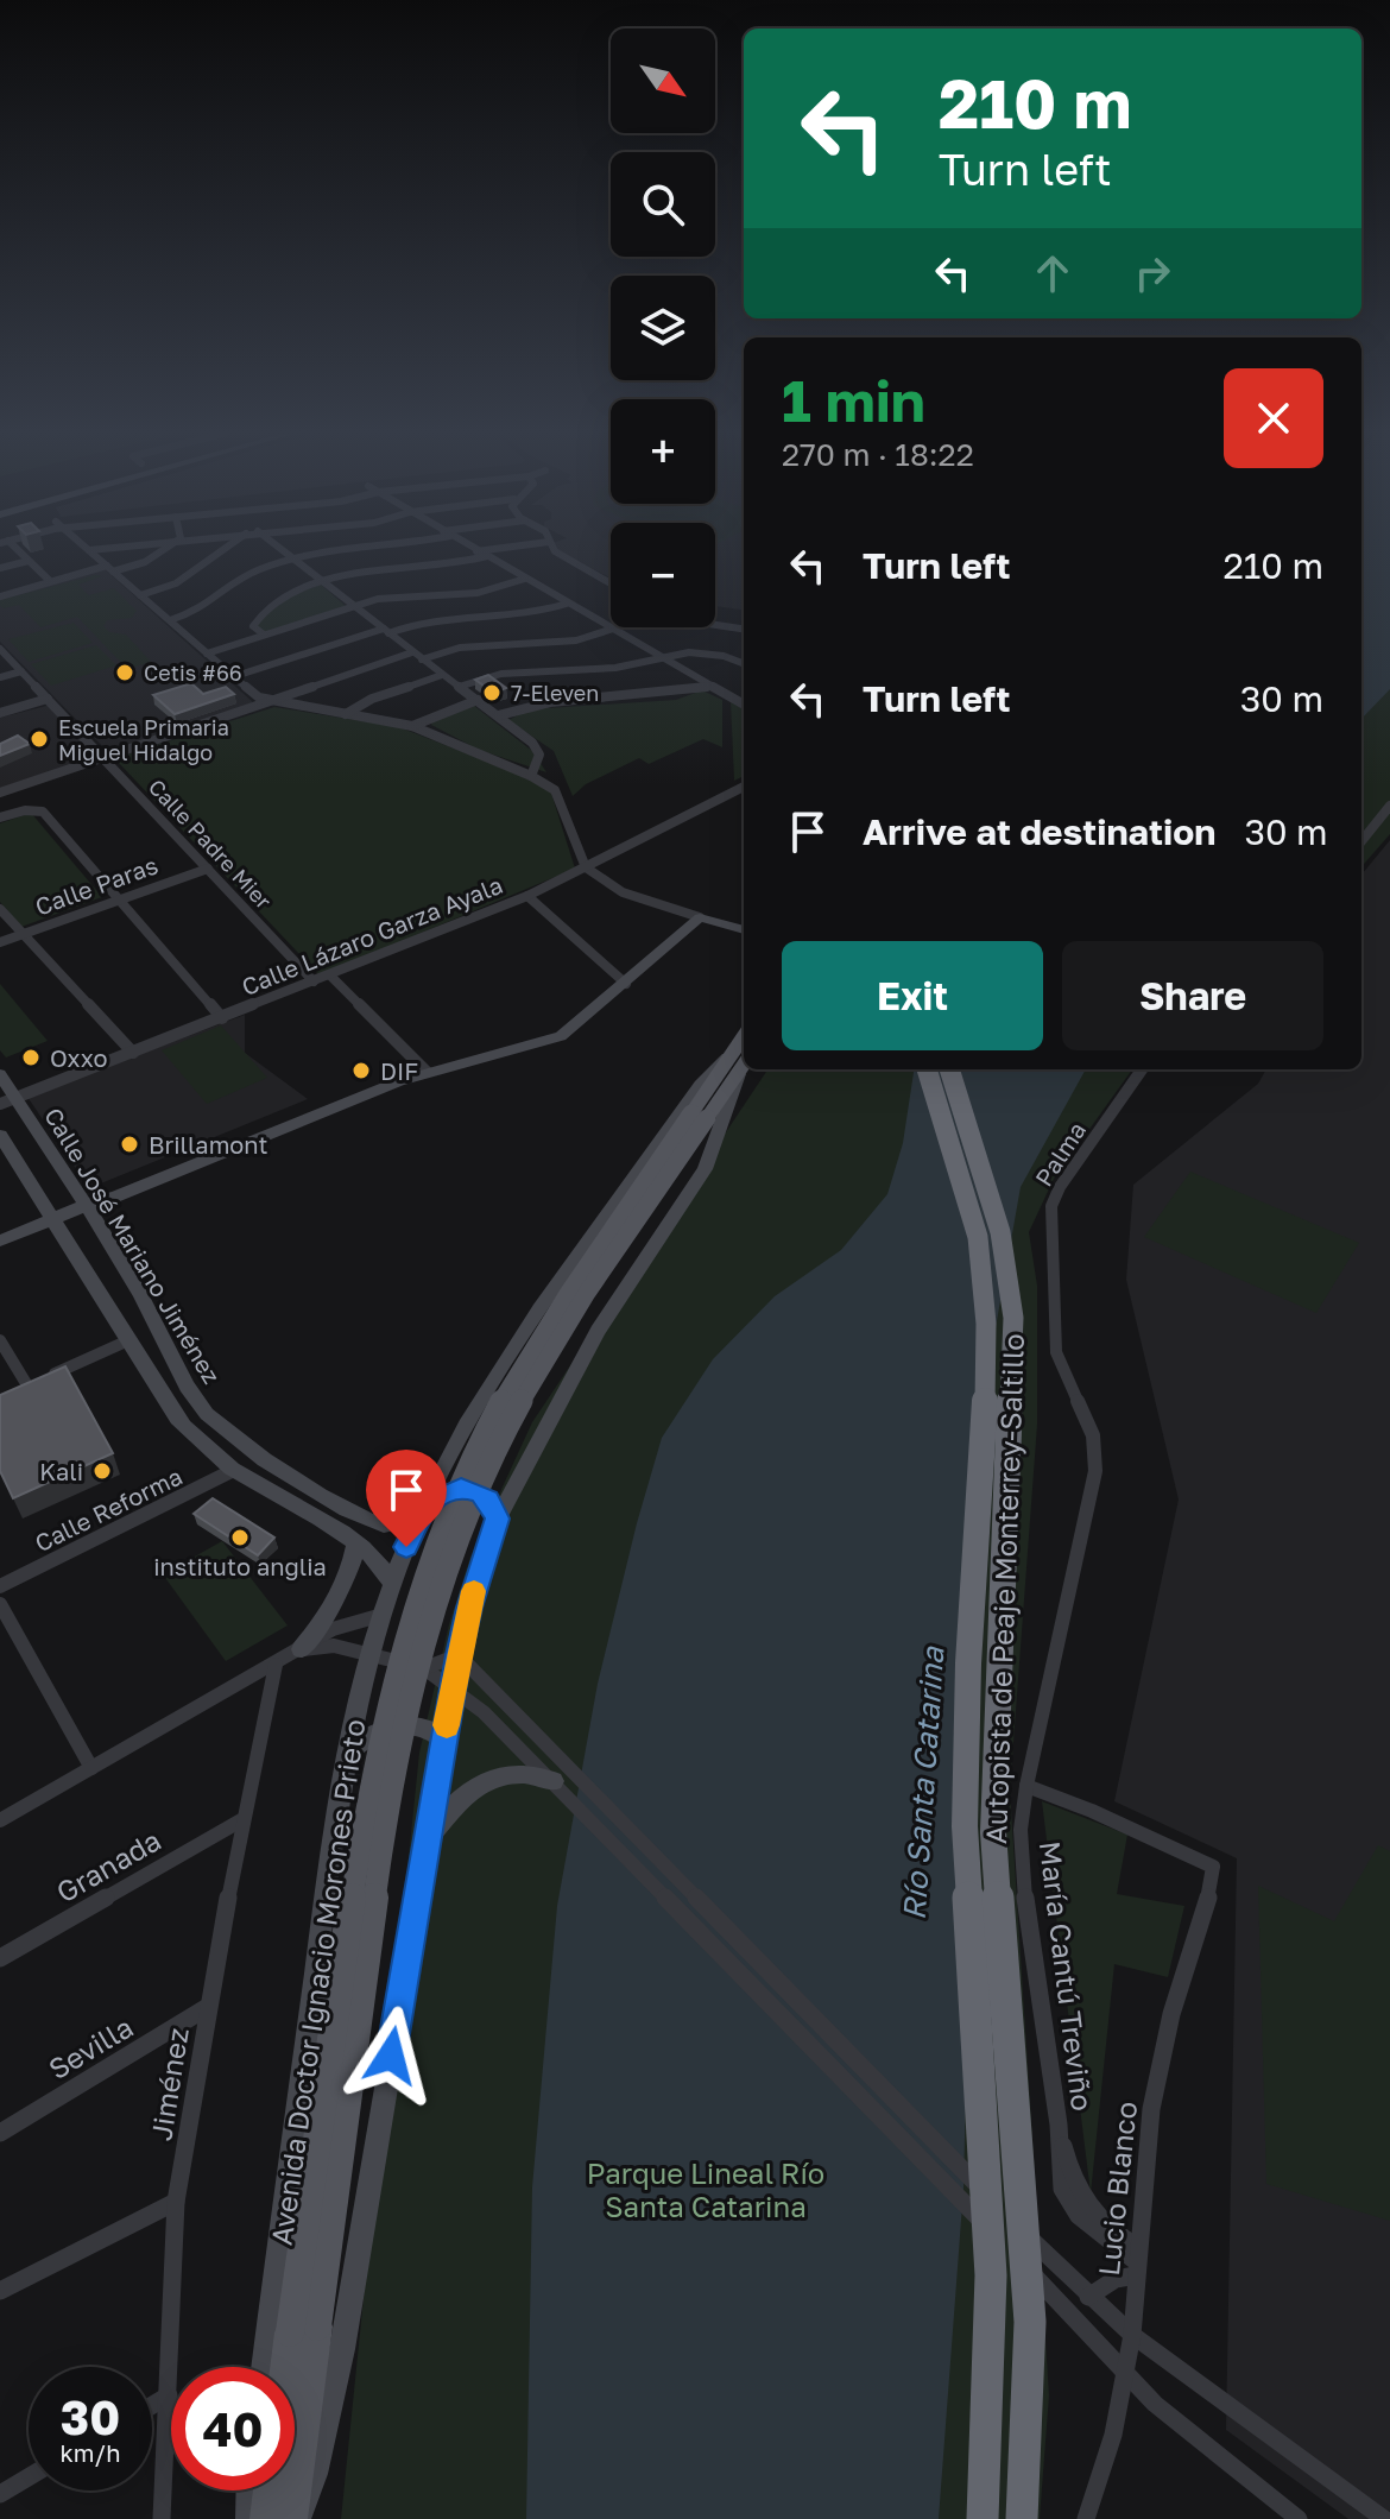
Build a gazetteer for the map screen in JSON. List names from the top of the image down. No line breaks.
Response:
{"streets":{"highway":["Autopista de Peaje Monterrey-Saltillo"],"main road":["Avenida Doctor Ignacio Morones Prieto"],"street":["Calle Padre Mier","Calle Paras","Calle Lázaro Garza Ayala","Palma","Calle José Mariano Jiménez","Calle Reforma","Granada","María Cantú Treviño","Sevilla","Jiménez","Lucio Blanco"]},"crossings":[["Calle Padre Mier","Calle Paras"],["Calle Padre Mier","Calle Lázaro Garza Ayala"],["Calle Lázaro Garza Ayala","Calle José Mariano Jiménez"],["Palma","María Cantú Treviño"],["Calle José Mariano Jiménez","Avenida Doctor Ignacio Morones Prieto"],["Granada","Jiménez"],["María Cantú Treviño","Lucio Blanco"],["Sevilla","Jiménez"]],"water":["Río Santa Catarina"],"parks":["Parque Lineal Río Santa Catarina"],"places":["Cetis #66","7-Eleven","Escuela Primaria Miguel Hidalgo","Oxxo","DIF","Brillamont","Kali","instituto anglia"],"north":"bottom right","page":{"map_buttons":["+","−"],"turn":["210 m","Turn left"],"heading":["1 min","270 m · 18:22"],"list":[{"name":"Turn left","value":"210 m"},{"name":"Turn left","value":"30 m"},{"name":"Arrive at destination","value":"30 m"}],"buttons":["Exit","Share"],"speed":"30 km/h","limit":"40"}}
